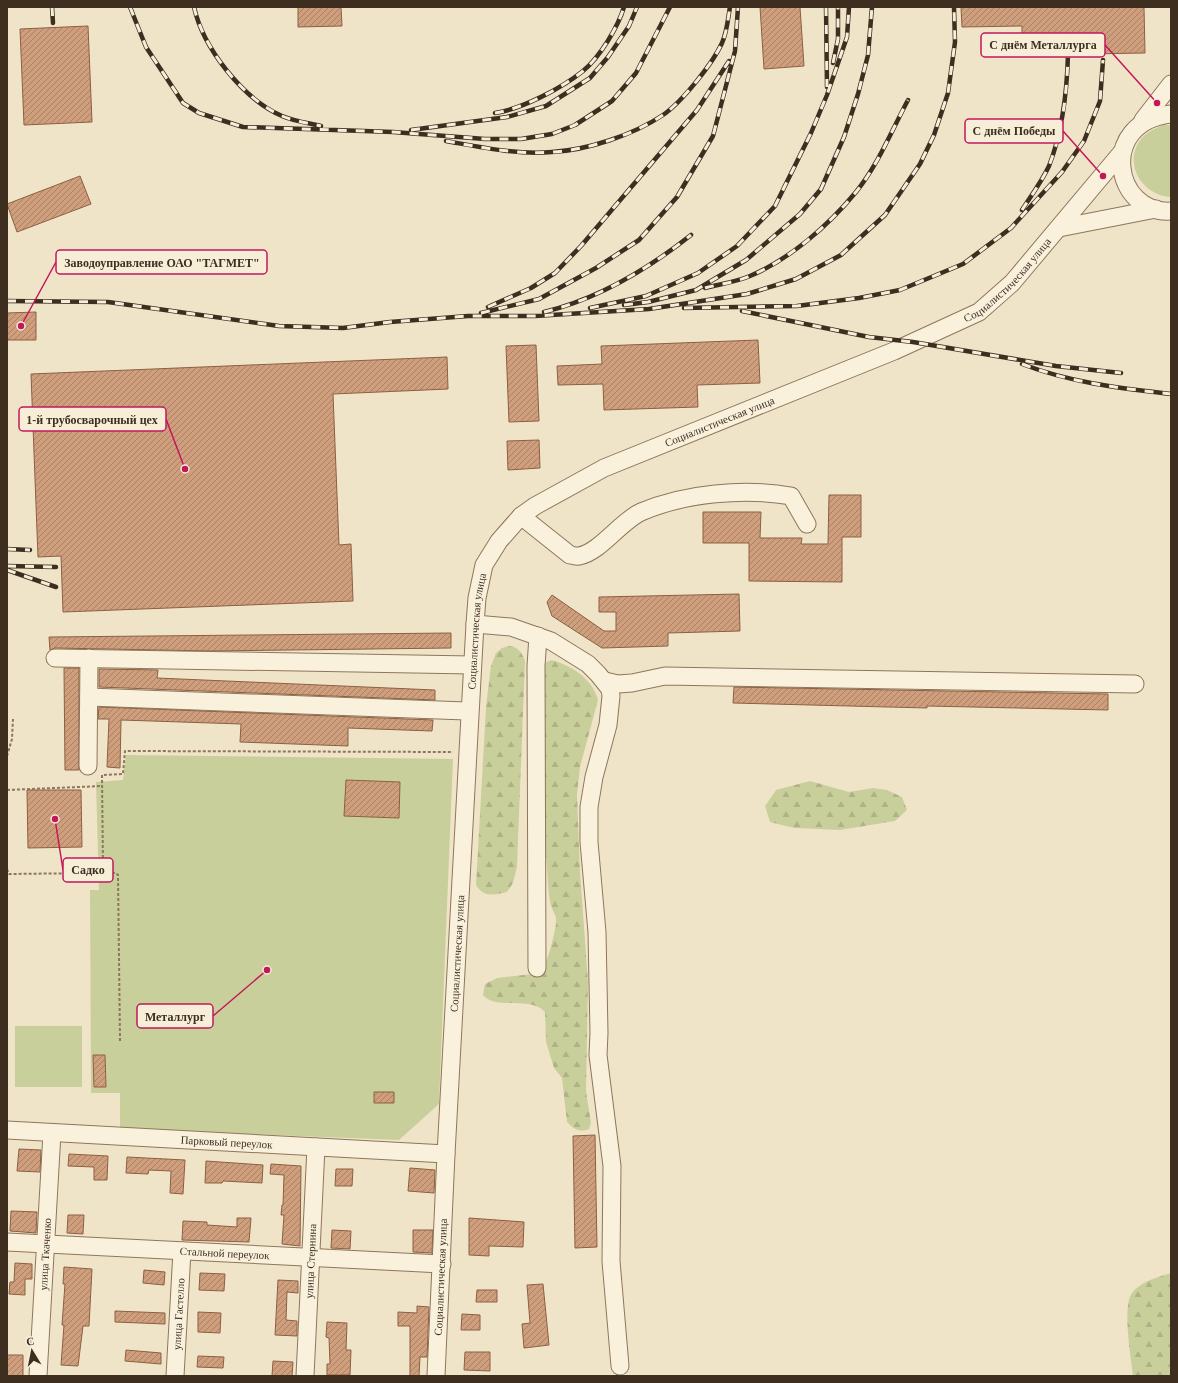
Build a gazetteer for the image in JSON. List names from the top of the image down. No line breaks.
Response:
{"streets":{"street":["Социалистическая улица","Парковый переулок","улица Ткаченко","Стальной переулок","улица Стернина","улица Гастелло"]},"crossings":[["Социалистическая улица","Парковый переулок"],["Социалистическая улица","Стальной переулок"],["Парковый переулок","улица Ткаченко"],["Парковый переулок","улица Стернина"],["улица Ткаченко","Стальной переулок"],["Стальной переулок","улица Стернина"],["Стальной переулок","улица Гастелло"]],"places":["С днём Металлурга","С днём Победы","Заводоуправление ОАО \"ТАГМЕТ\"","1-й трубосварочный цех","Садко","Металлург"],"north":"top"}
